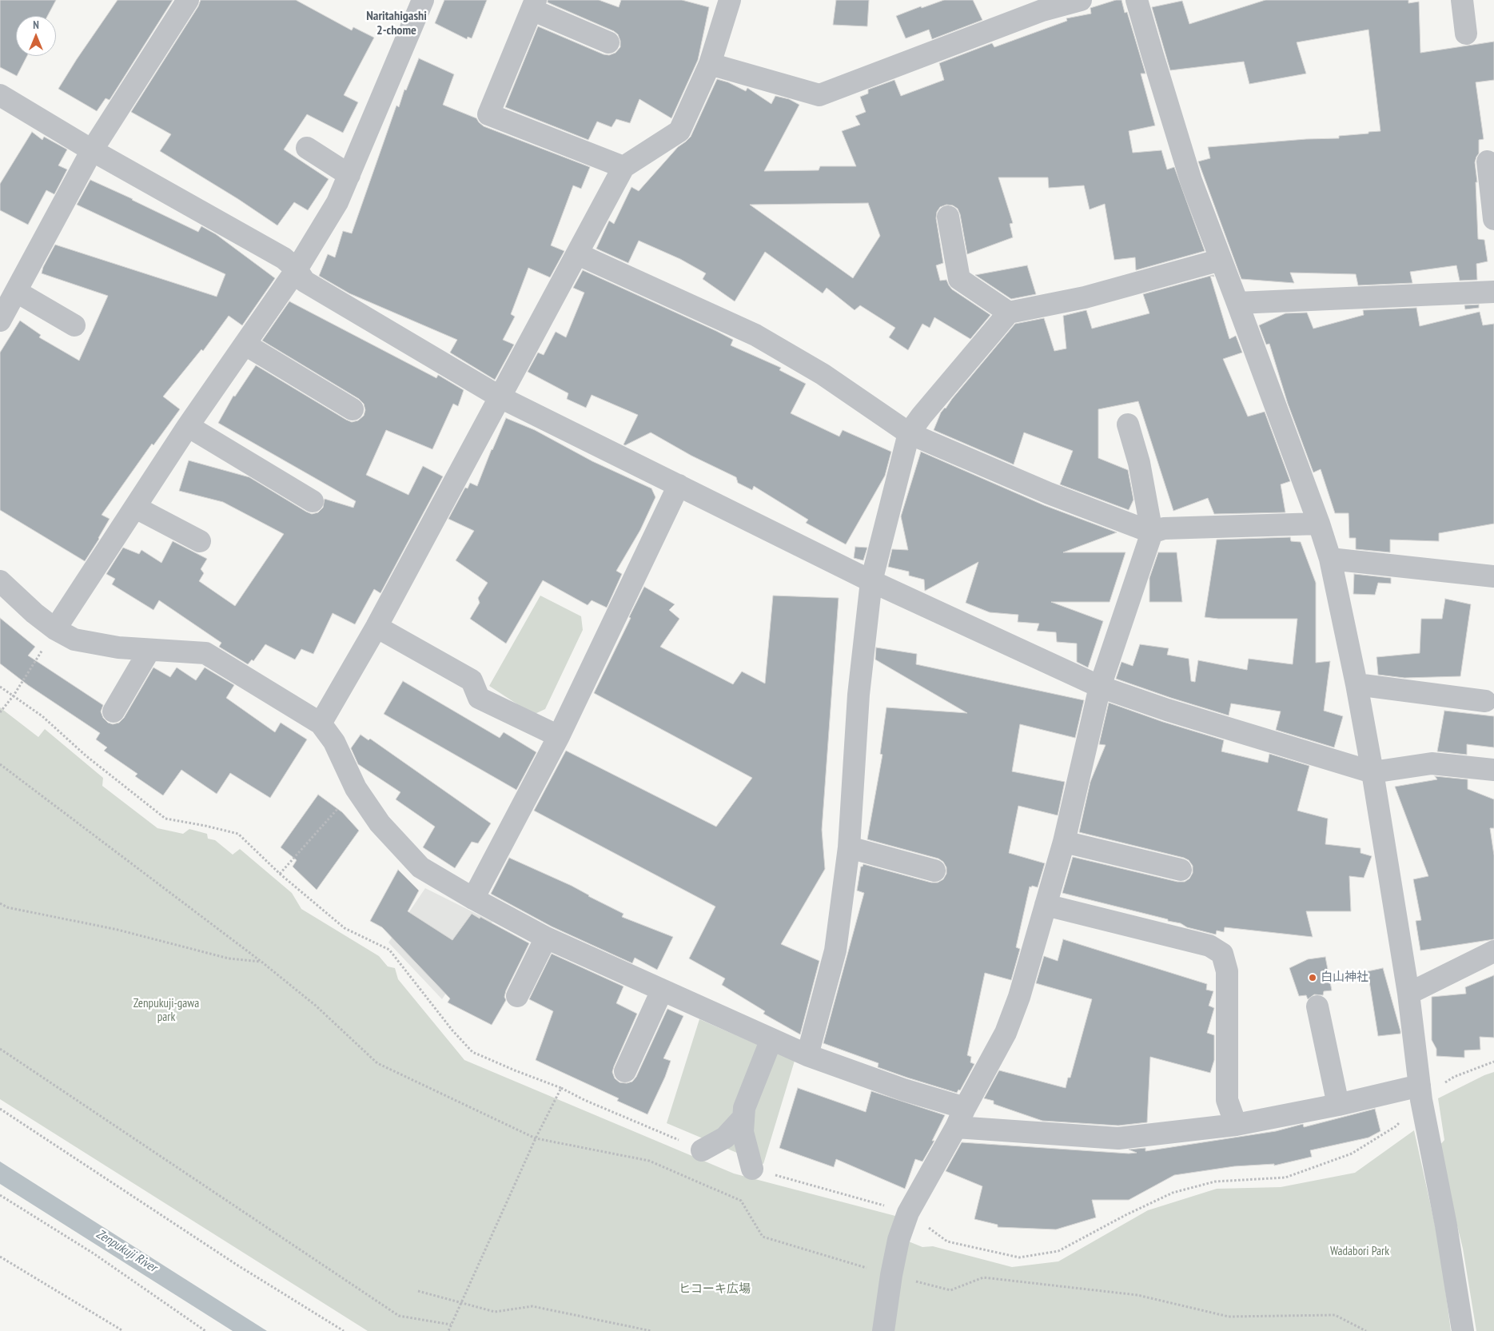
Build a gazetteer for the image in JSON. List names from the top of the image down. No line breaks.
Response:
{"districts":["Naritahigashi 2-chome"],"water":["Zenpukuji River"],"parks":["Zenpukuji-gawa park","Wadabori Park","ヒコーキ広場"],"places":["白山神社"],"north":"top"}
